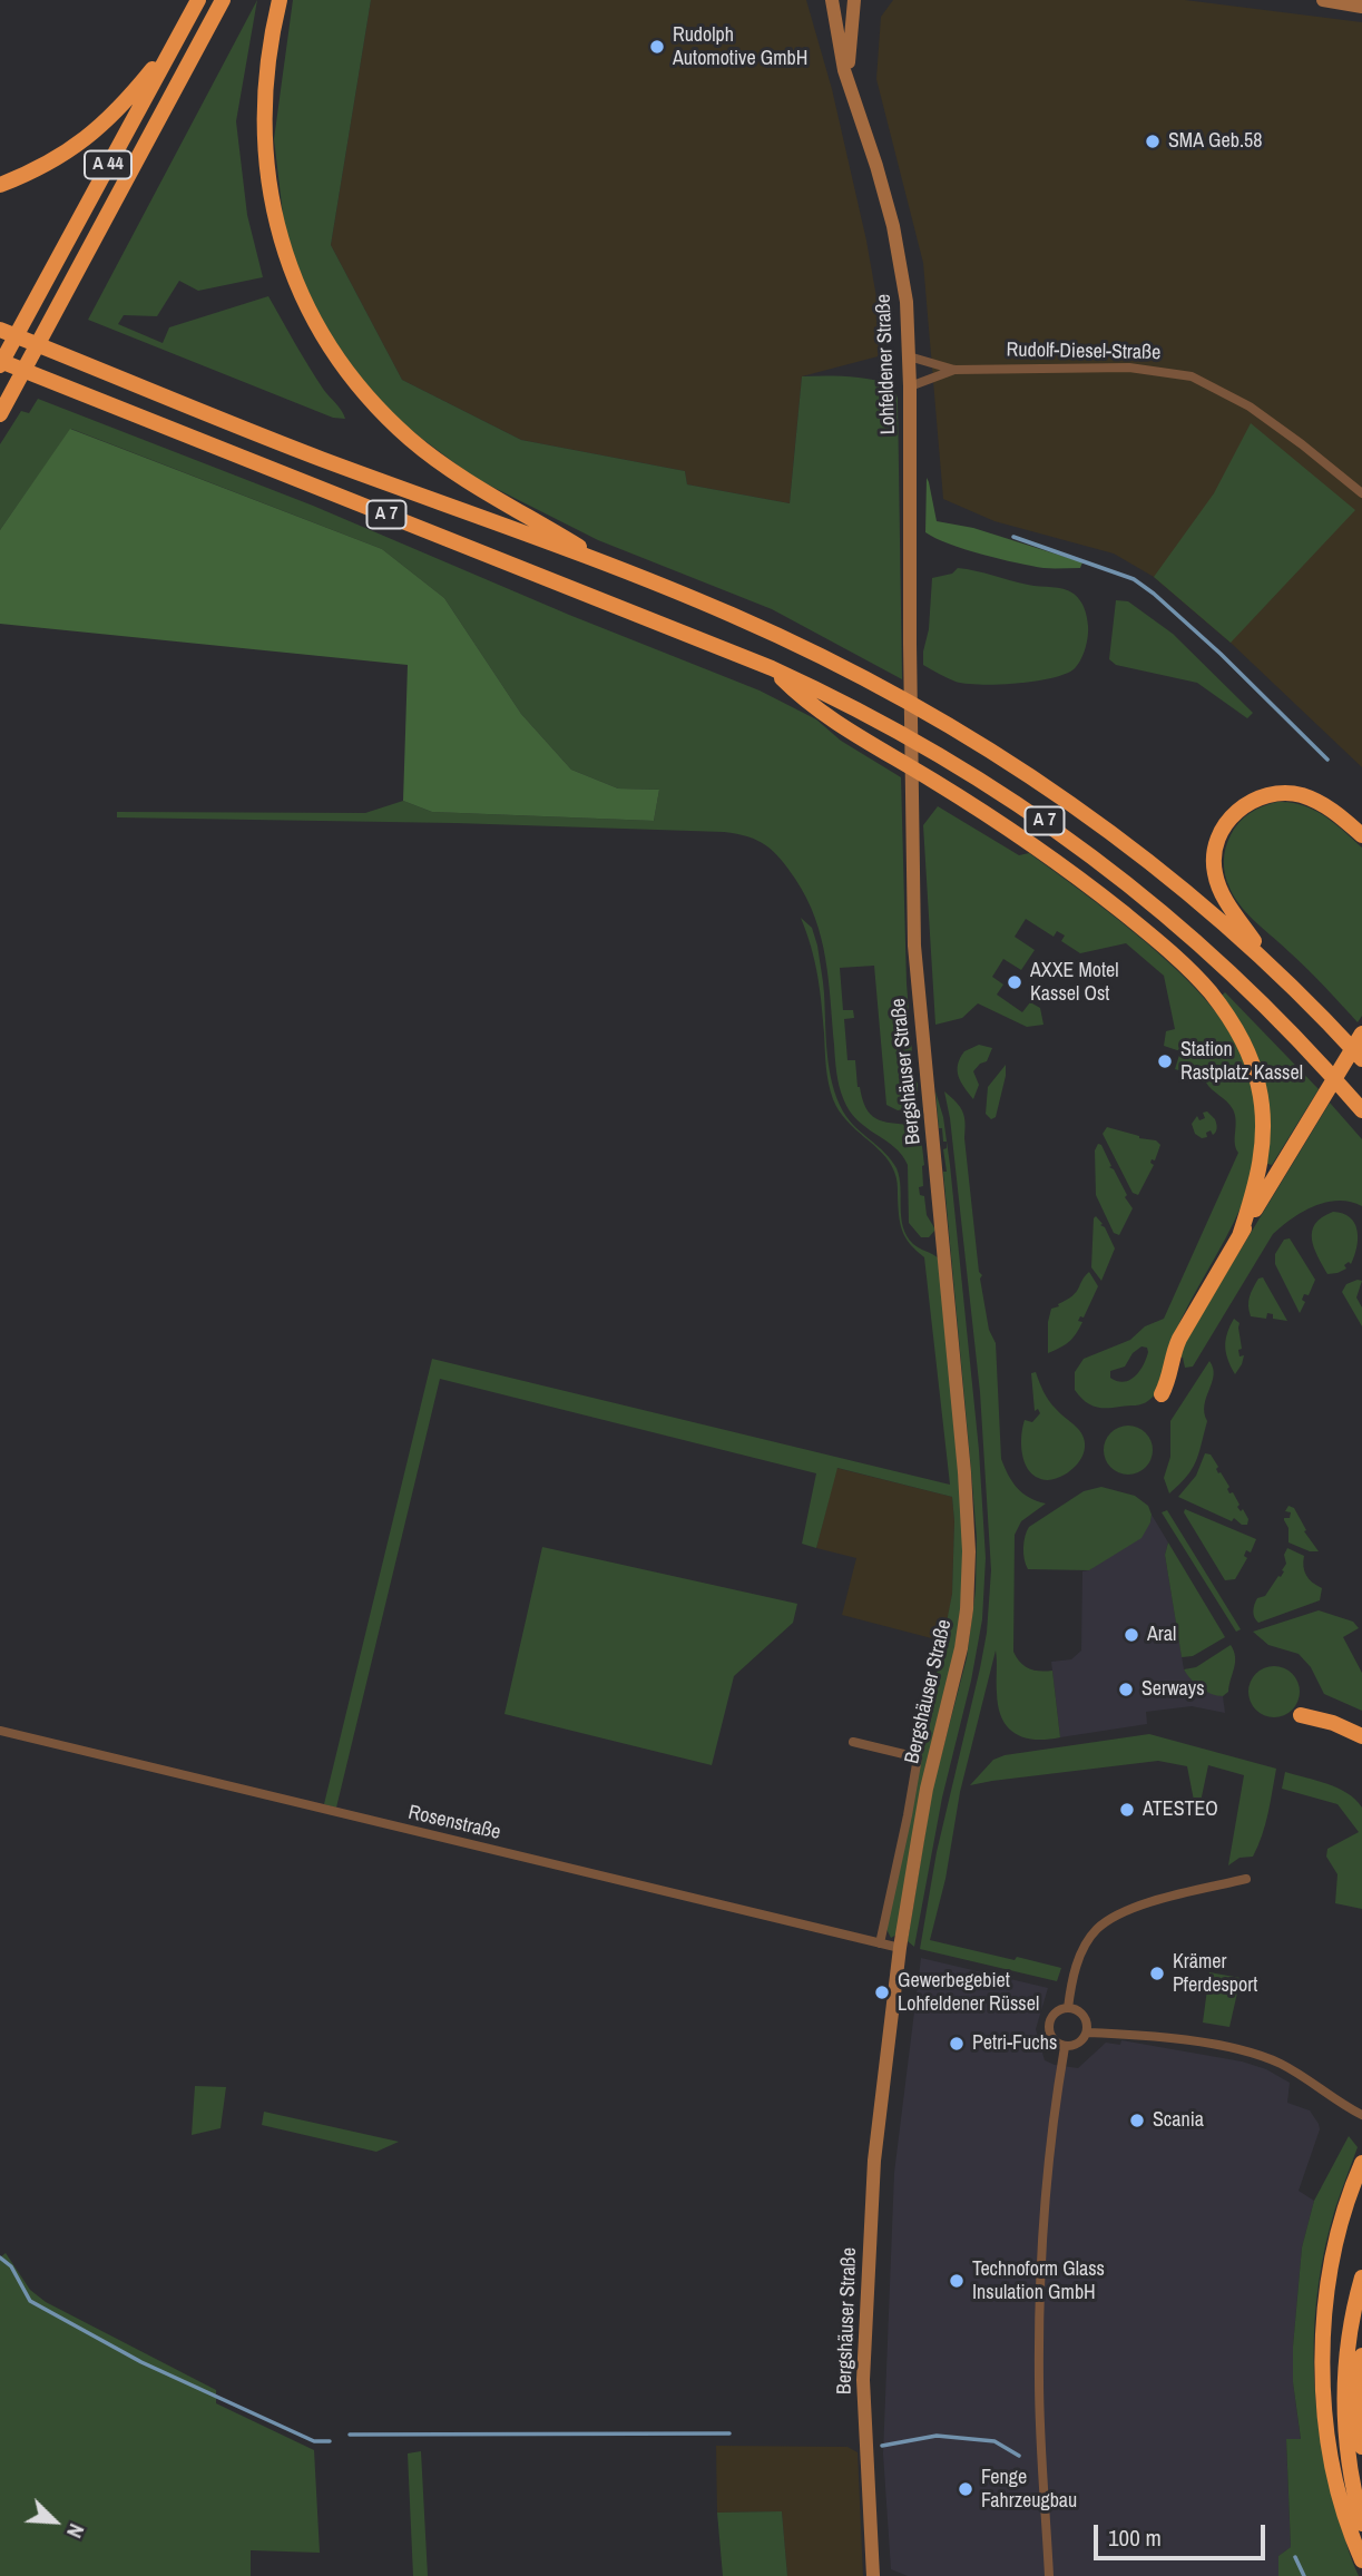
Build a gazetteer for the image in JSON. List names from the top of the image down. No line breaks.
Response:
{"streets":{"highway":["A 44","A 7"],"main road":["Lohfeldener Straße","Bergshäuser Straße"],"street":["Rudolf-Diesel-Straße","Rosenstraße"]},"crossings":[["A 44","A 7"],["Rudolf-Diesel-Straße","Lohfeldener Straße"],["Lohfeldener Straße","Bergshäuser Straße"],["Bergshäuser Straße","Rosenstraße"]],"places":["Rudolph Automotive GmbH","SMA Geb.58","AXXE Motel Kassel Ost","Station Rastplatz Kassel","Aral","Serways","ATESTEO","Krämer Pferdesport","Gewerbegebiet Lohfeldener Rüssel","Petri-Fuchs","Scania","Technoform Glass Insulation GmbH","Fenge Fahrzeugbau"],"scale_bar":"100 m","north":"bottom right"}
